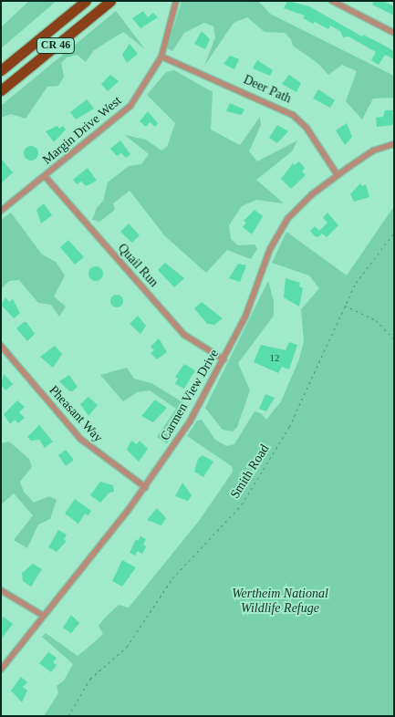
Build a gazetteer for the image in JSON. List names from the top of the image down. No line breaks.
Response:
{"streets":{"highway":["CR 46"],"street":["Deer Path","Margin Drive West","Quail Run","Carmen View Drive","Pheasant Way"],"path":["Smith Road"]},"crossings":[["Deer Path","Margin Drive West"],["Deer Path","Carmen View Drive"],["Margin Drive West","Quail Run"],["Quail Run","Carmen View Drive"],["Carmen View Drive","Pheasant Way"]],"parks":["Wertheim National Wildlife Refuge"],"house_numbers":["12"]}
